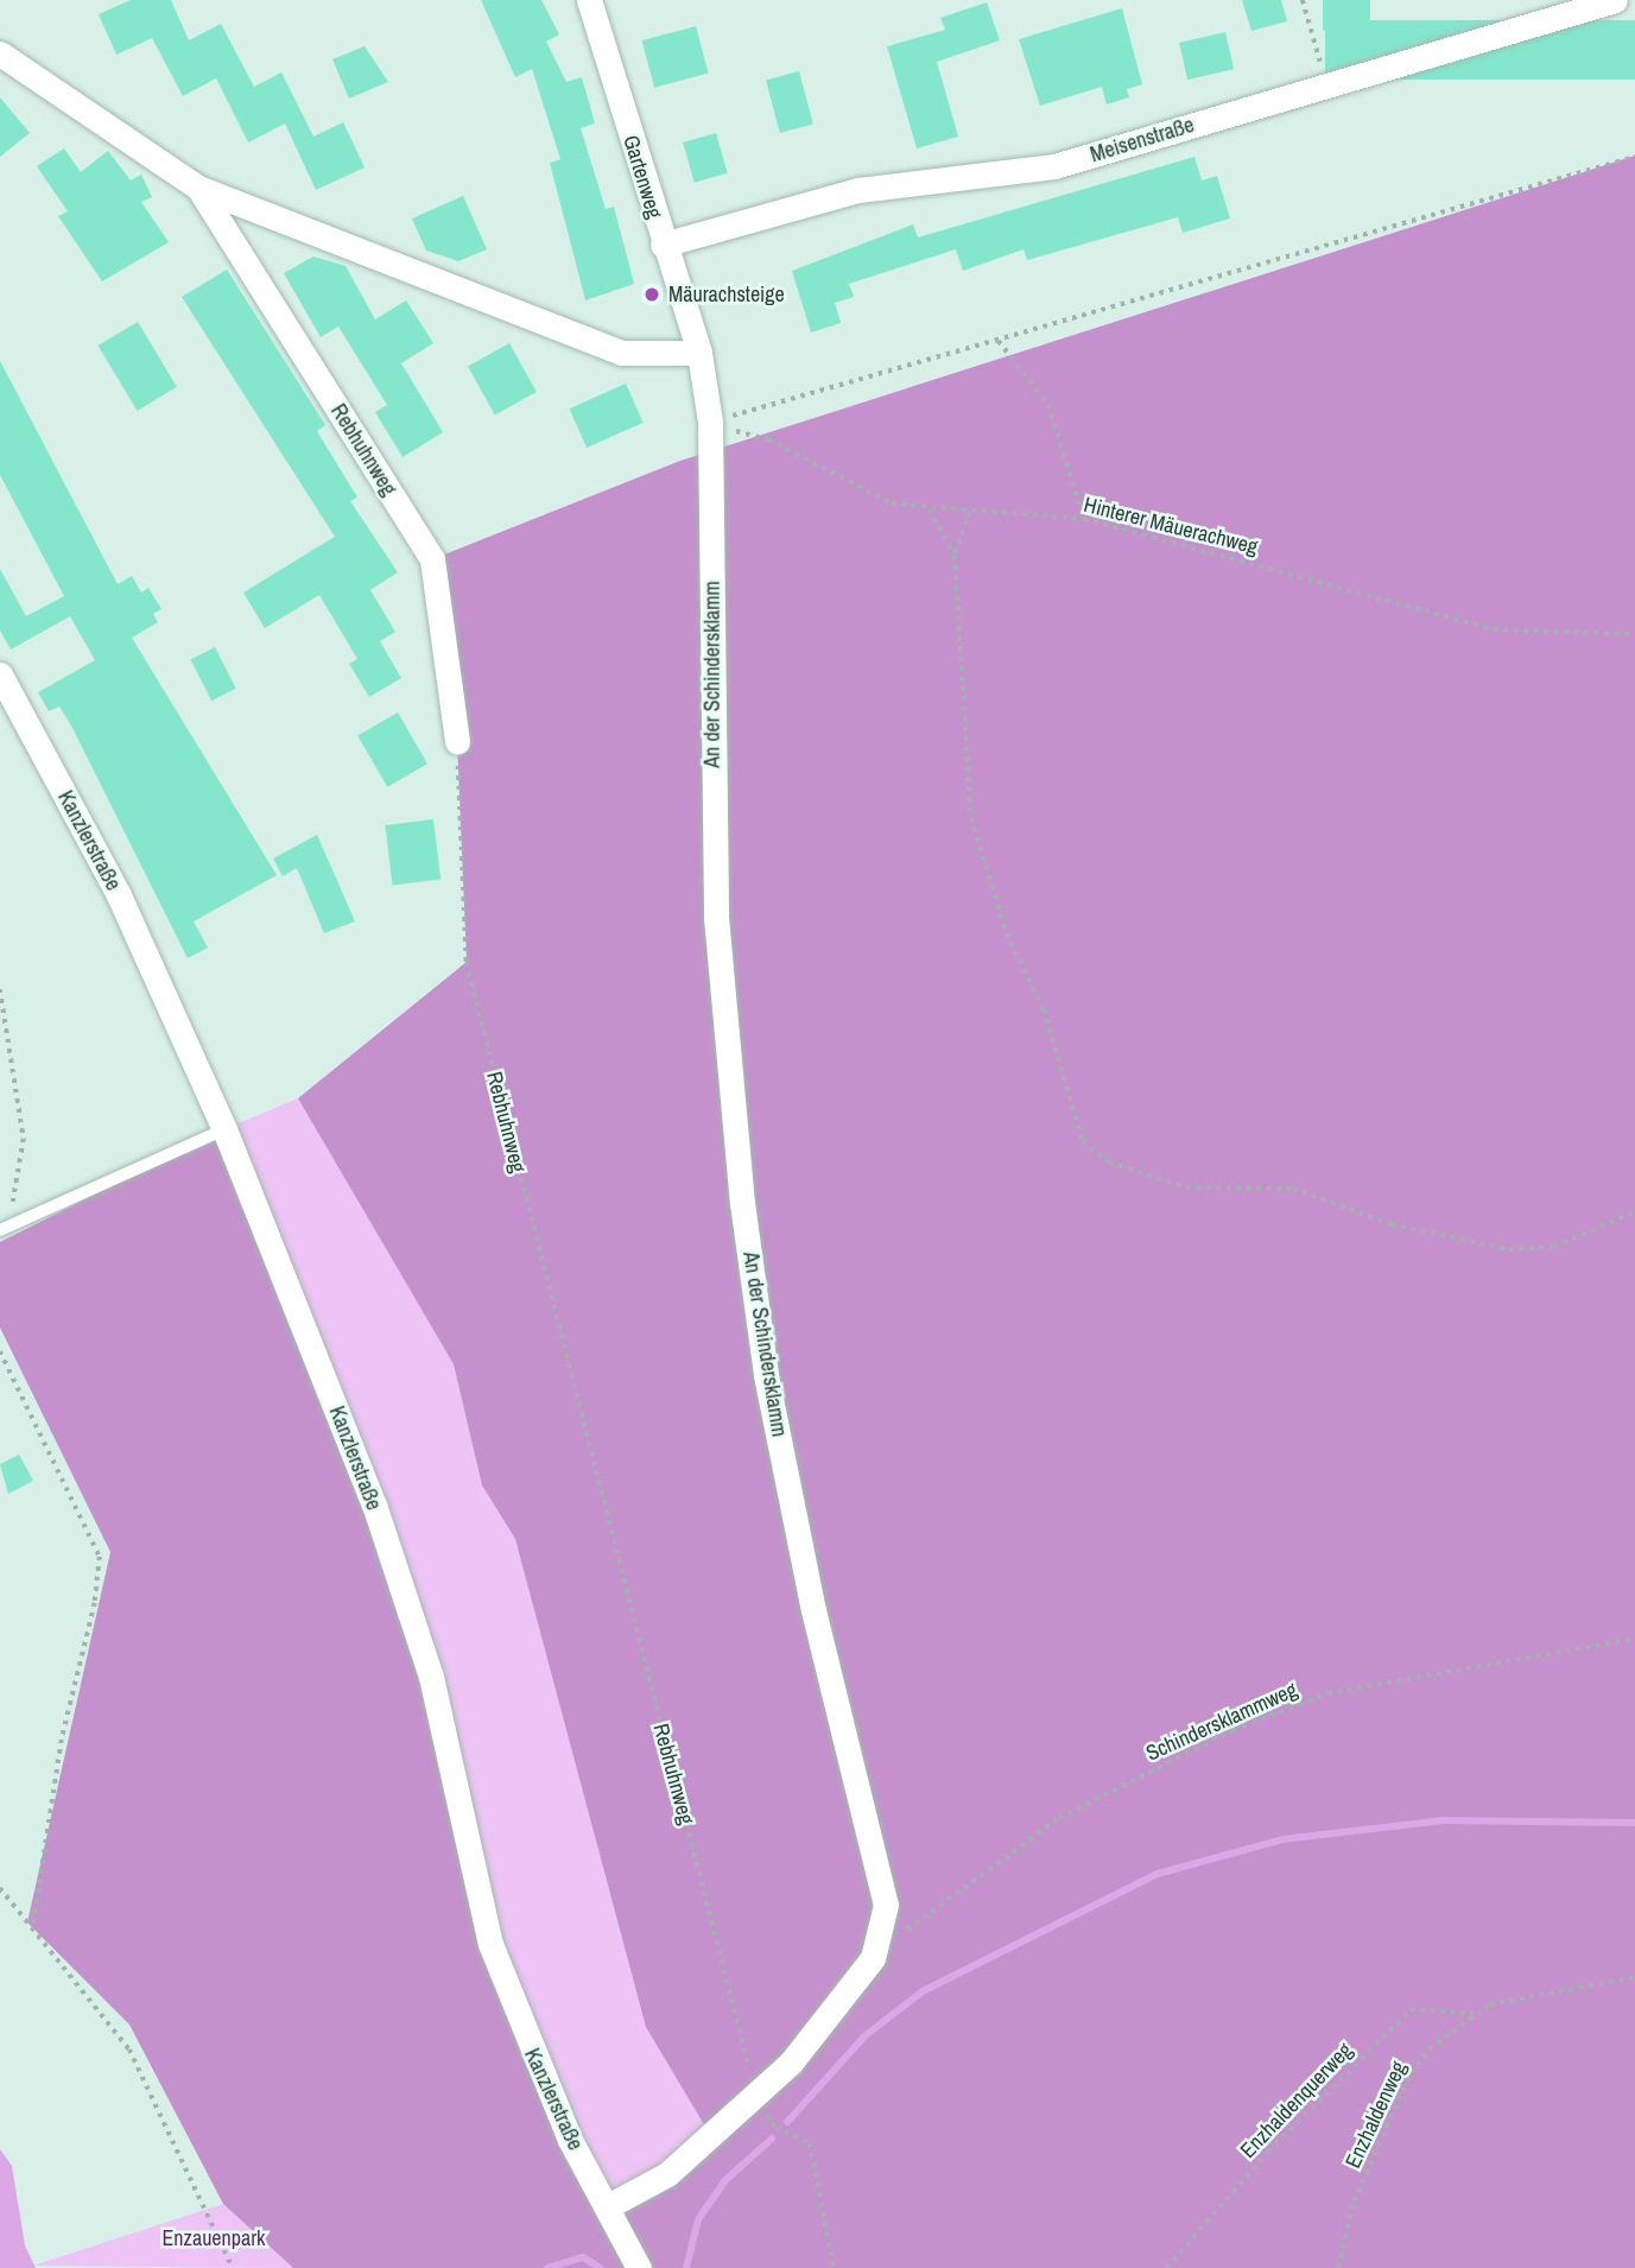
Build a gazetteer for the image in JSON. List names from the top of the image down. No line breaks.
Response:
{"streets":{"street":["Meisenstraße","Gartenweg","Rebhuhnweg","An der Schindersklamm","Kanzlerstraße"],"path":["Hinterer Mäuerachweg","Schindersklammweg","Enzhaldenquerweg","Enzhaldenweg"]},"crossings":[["Meisenstraße","Gartenweg"],["Gartenweg","An der Schindersklamm"],["Rebhuhnweg","An der Schindersklamm"],["Hinterer Mäuerachweg","An der Schindersklamm"],["An der Schindersklamm","Kanzlerstraße"],["An der Schindersklamm","Schindersklammweg"],["Enzhaldenquerweg","Enzhaldenweg"]],"parks":["Enzauenpark"],"places":["Mäurachsteige"]}
